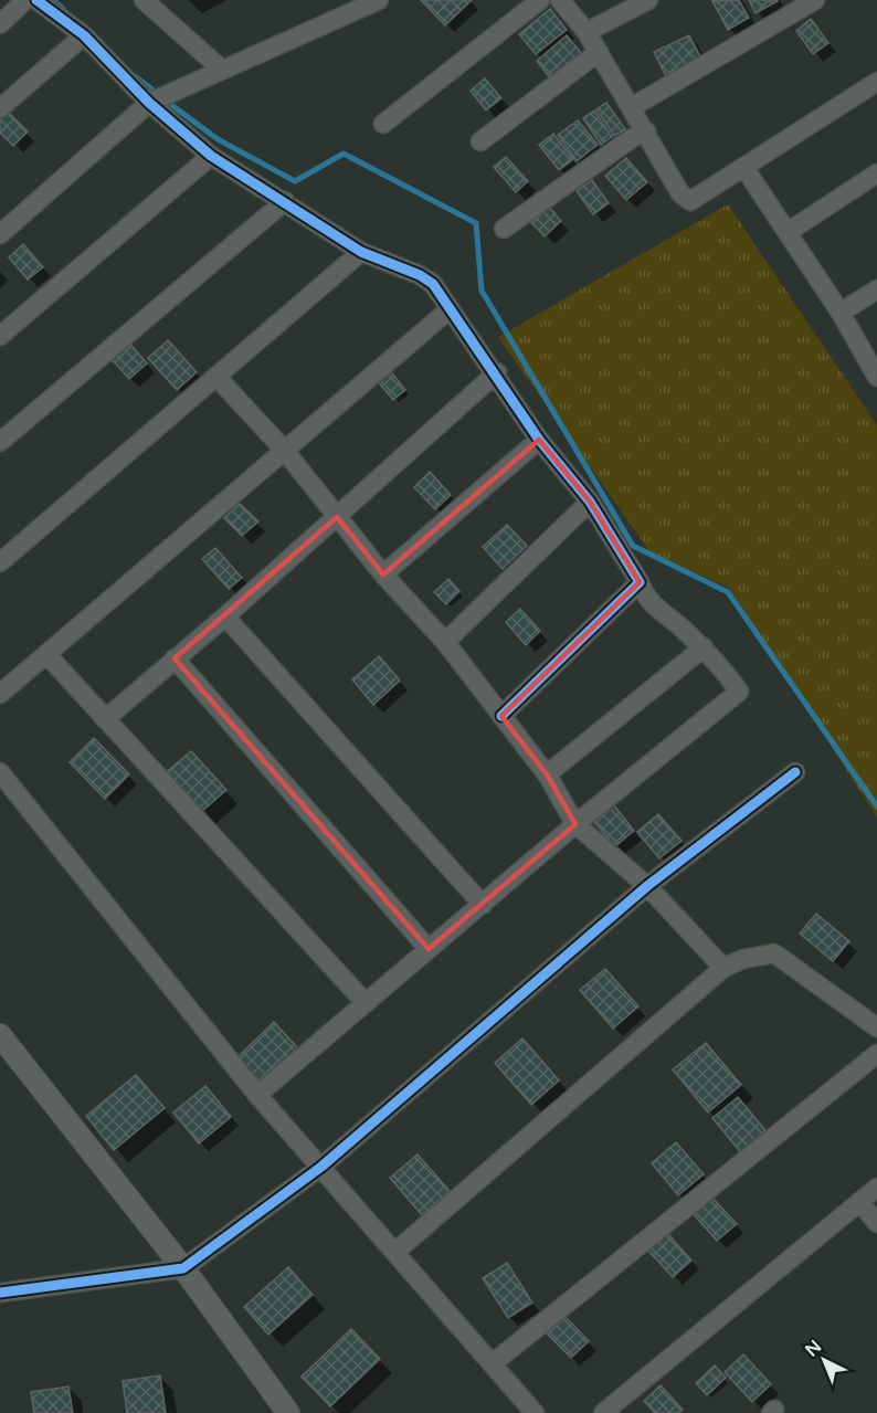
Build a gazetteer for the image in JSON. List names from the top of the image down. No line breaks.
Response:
{"north":"top left"}
